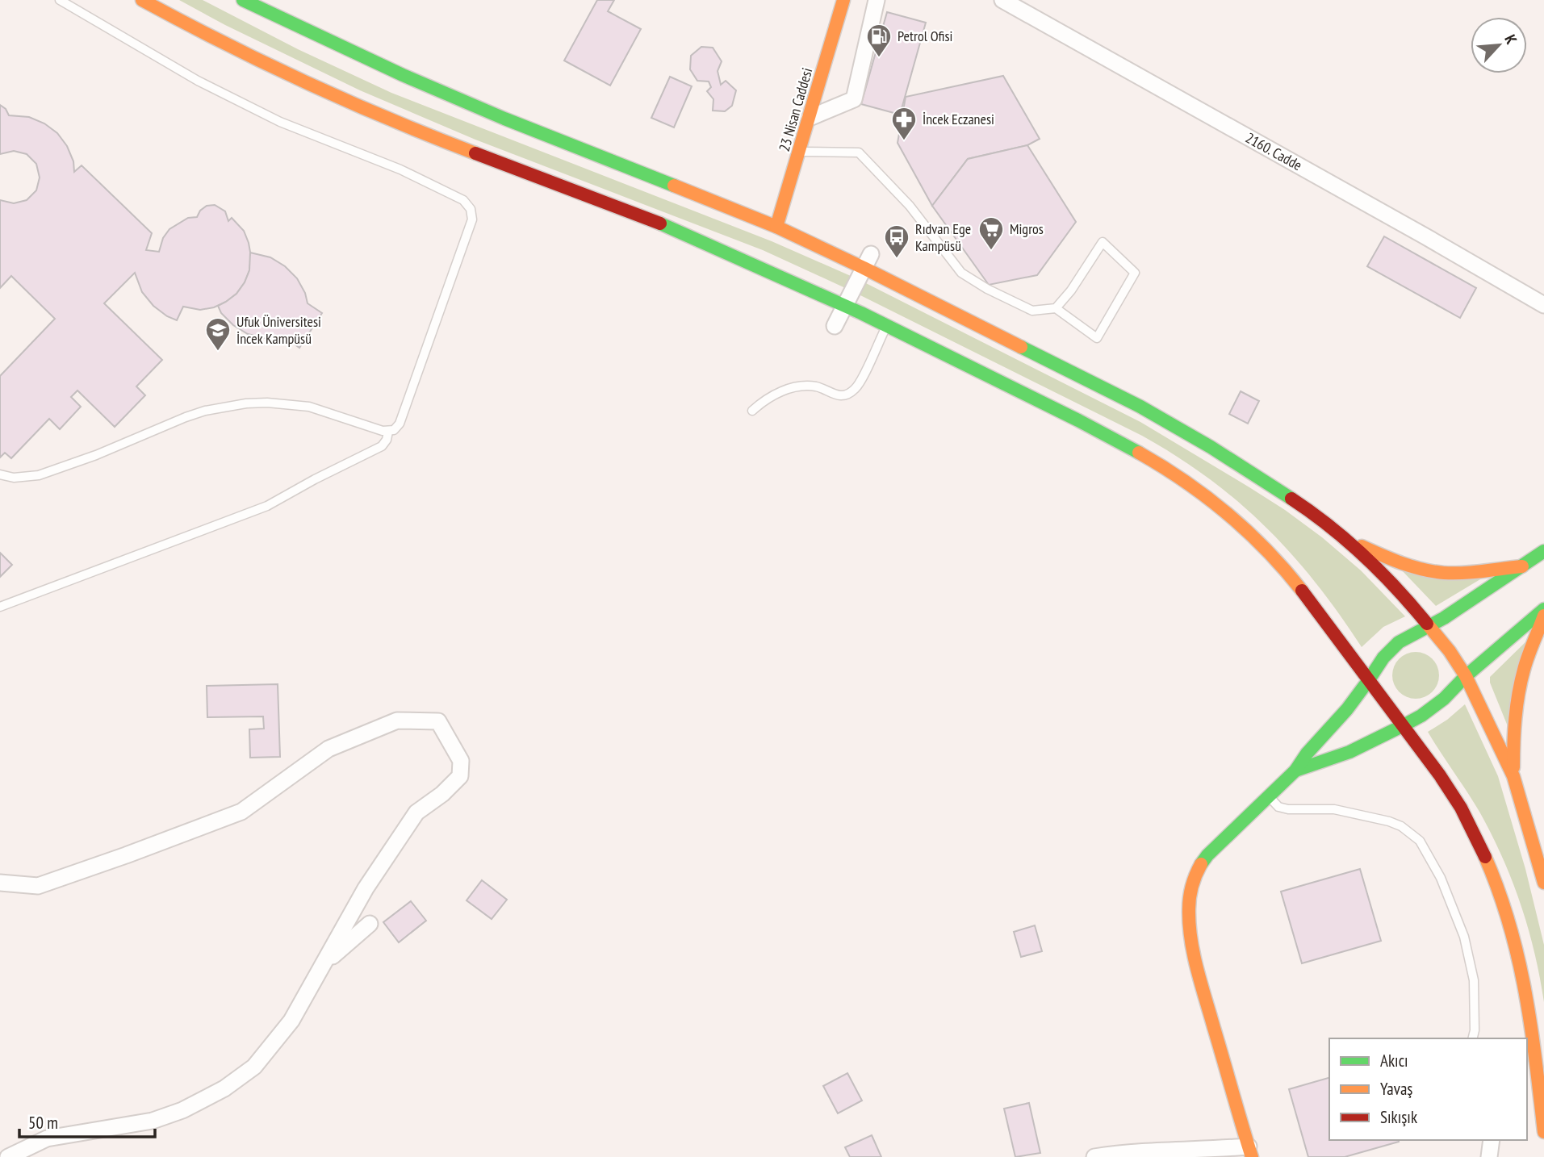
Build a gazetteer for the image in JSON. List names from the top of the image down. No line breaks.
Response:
{"streets":{"main road":["23 Nisan Caddesi"],"street":["2160. Cadde"]},"places":{"fuel station":["Petrol Ofisi"],"pharmacy":["İncek Eczanesi"],"supermarket":["Migros"],"bus stop":["Rıdvan Ege Kampüsü"],"school or university":["Ufuk Üniversitesi İncek Kampüsü"]},"legend":["Akıcı","Yavaş","Sıkışık"],"scale_bar":"50 m","north":"top right"}
